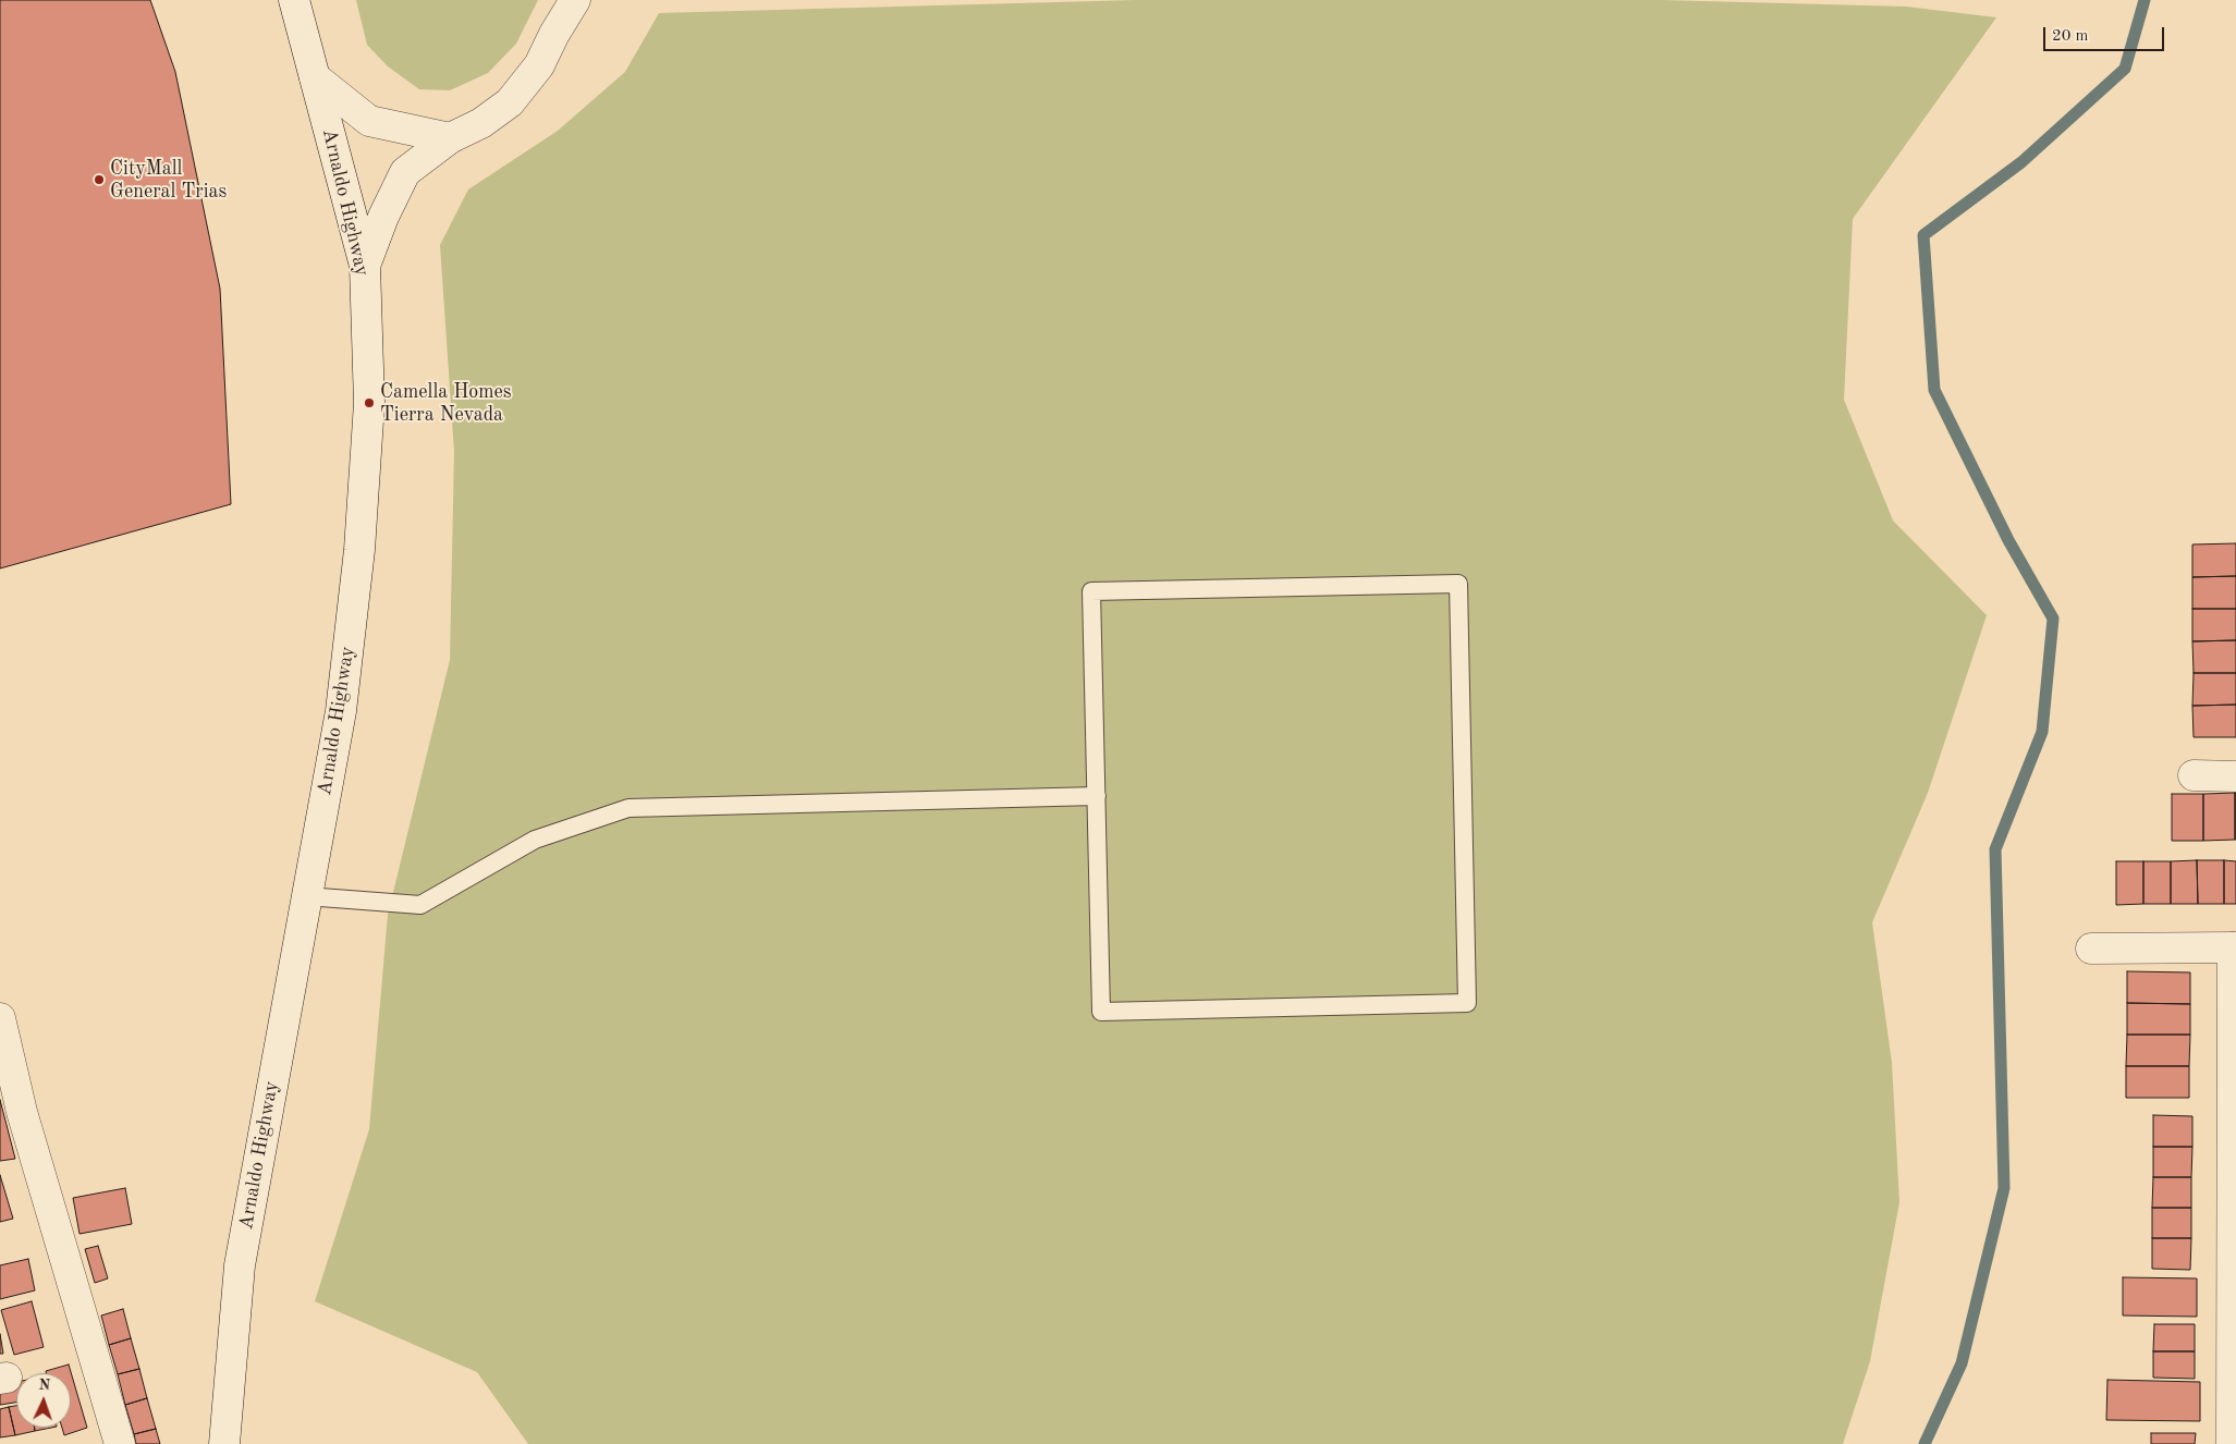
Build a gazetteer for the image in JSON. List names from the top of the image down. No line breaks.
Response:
{"streets":{"main road":["Arnaldo Highway"]},"places":["CityMall General Trias","Camella Homes Tierra Nevada"],"scale_bar":"20 m","north":"top"}
